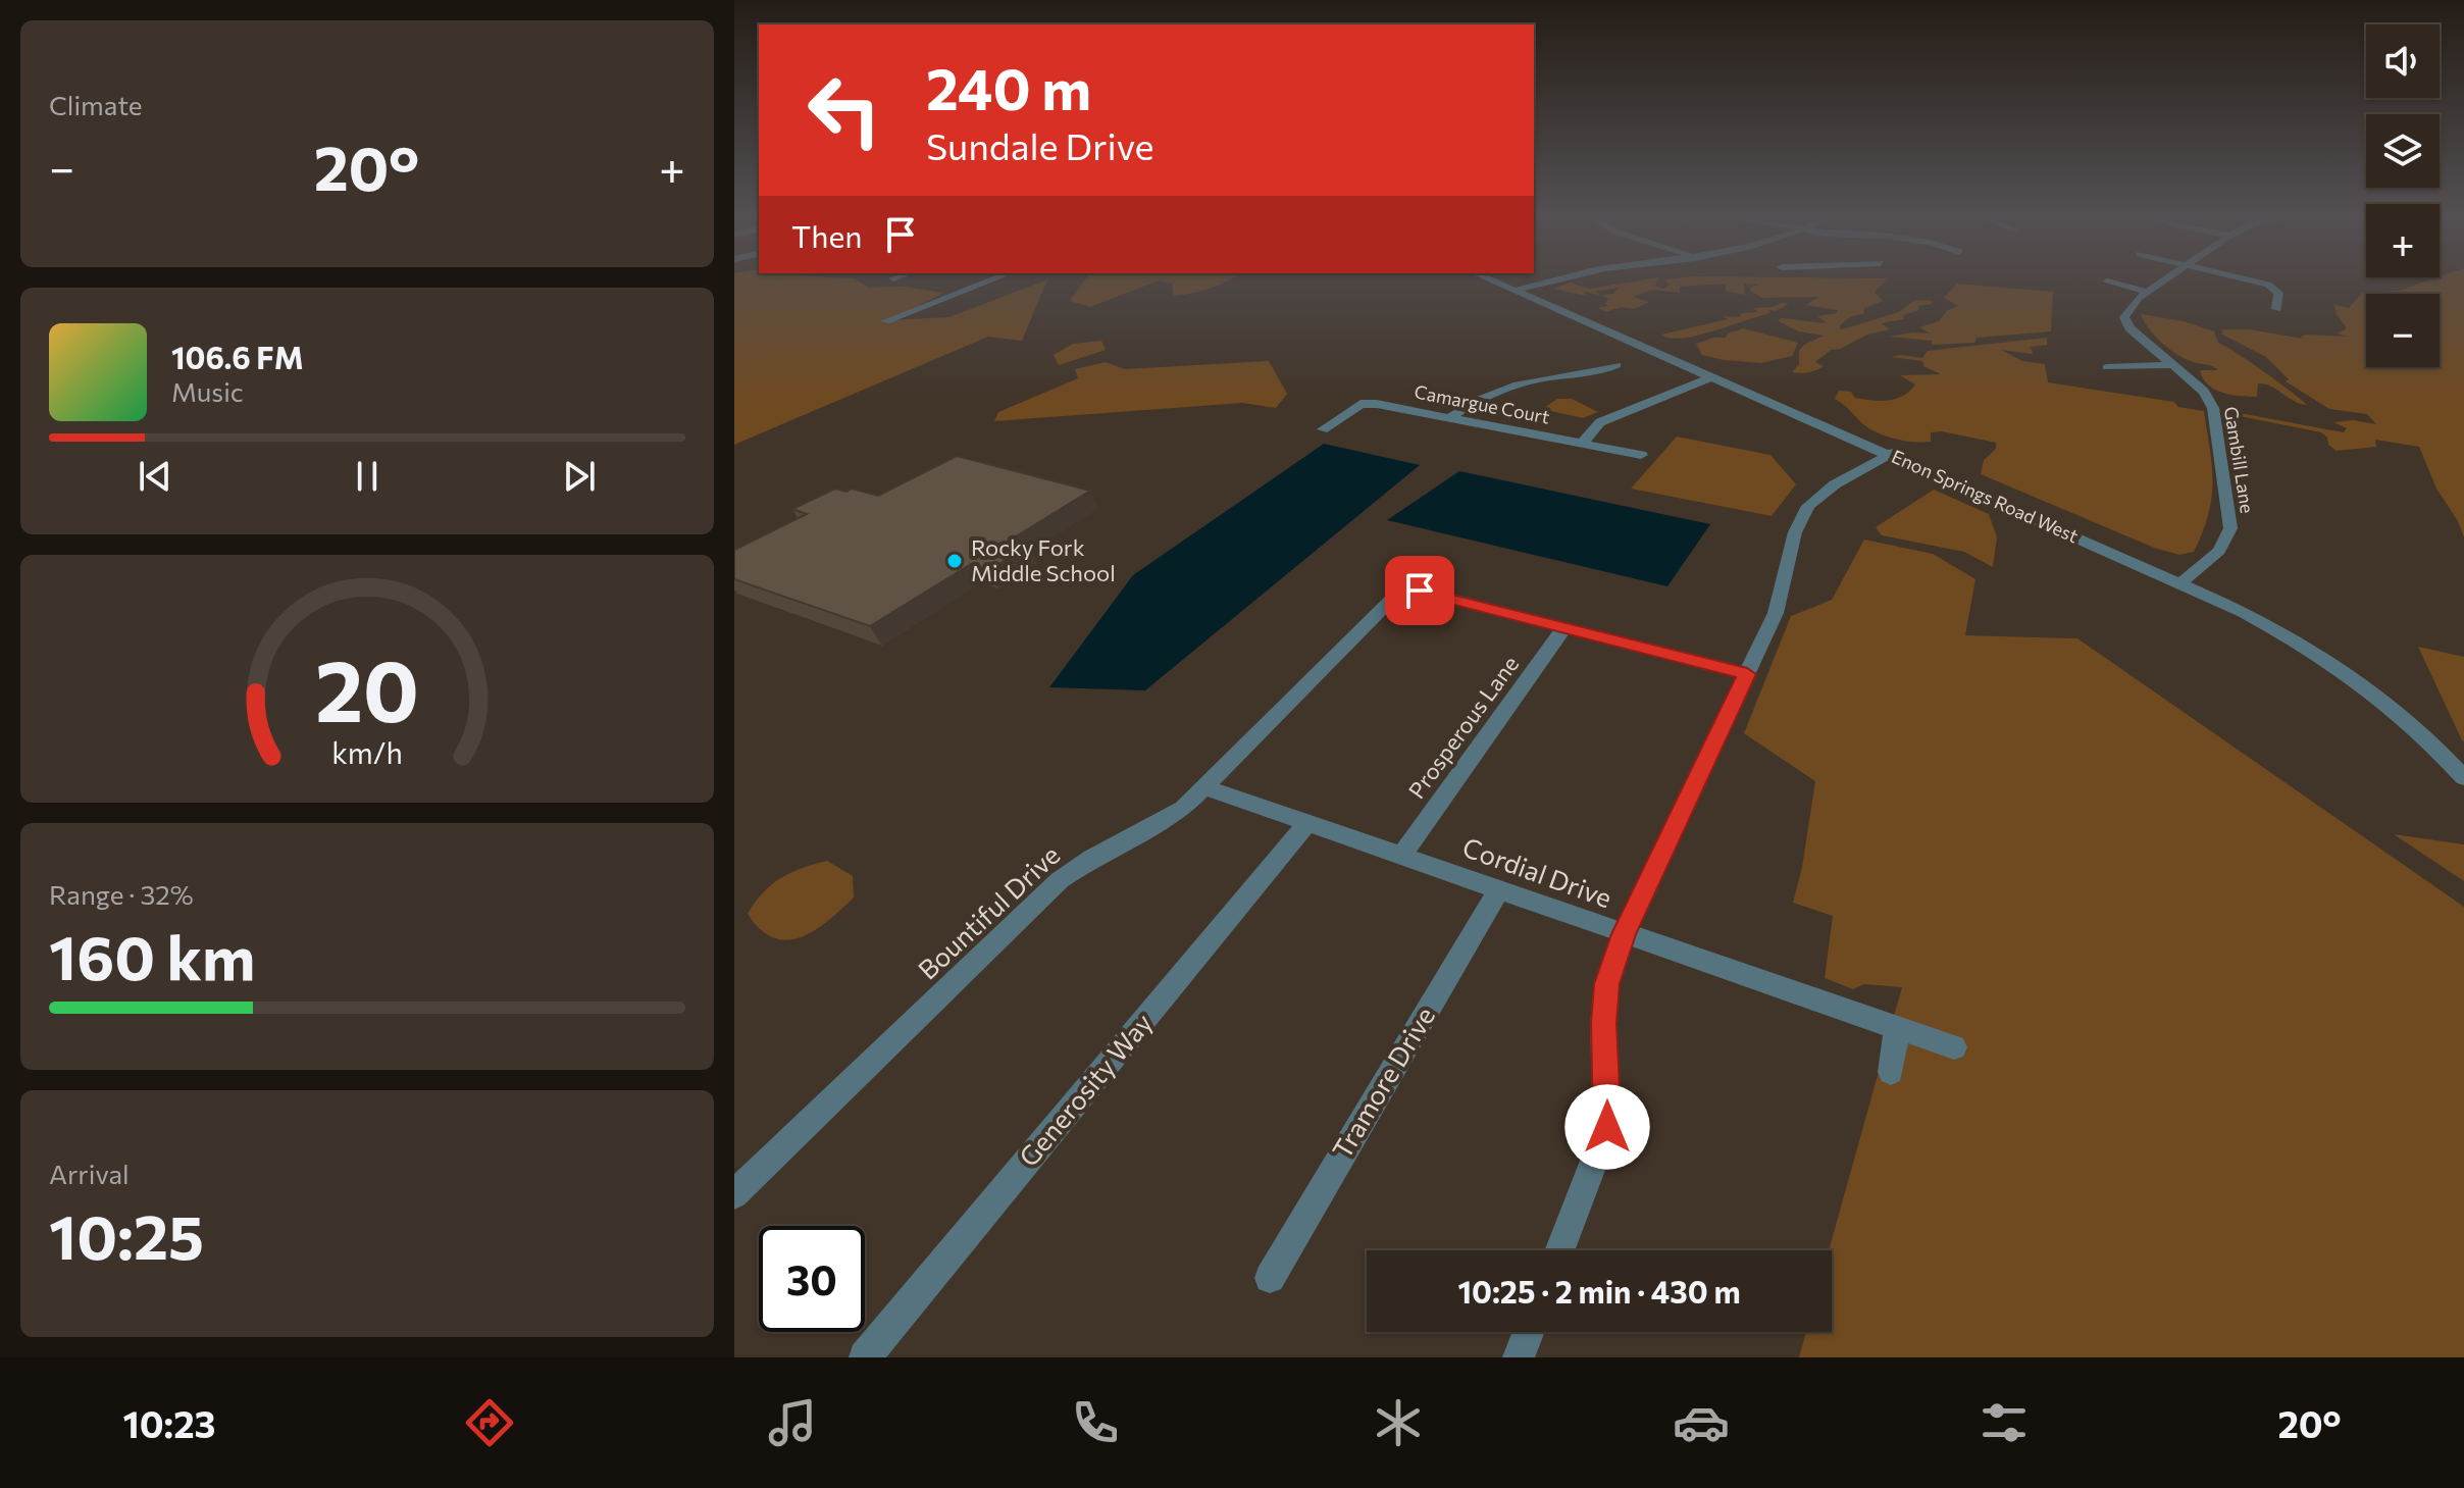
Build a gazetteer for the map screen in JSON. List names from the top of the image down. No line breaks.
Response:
{"streets":{"street":["Camargue Court","Gambill Lane","Enon Springs Road West","Prosperous Lane","Cordial Drive","Bountiful Drive","Tramore Drive","Generosity Way"]},"crossings":[["Prosperous Lane","Cordial Drive"],["Prosperous Lane","Bountiful Drive"],["Cordial Drive","Bountiful Drive"],["Cordial Drive","Tramore Drive"],["Cordial Drive","Generosity Way"]],"places":["Rocky Fork Middle School"],"page":{"tile":["Climate",["Range · 32%","160 km"],["Arrival","10:25"]],"map_buttons":["+","−"],"turn":["240 m","Sundale Drive"],"heat":["−","20°","+"],"then":"Then","song":["106.6 FM","Music"],"limit":"30","trip":"10:25 · 2 min · 430 m","tabs":["10:23","20°"],"gauge":["20","km/h"]}}
